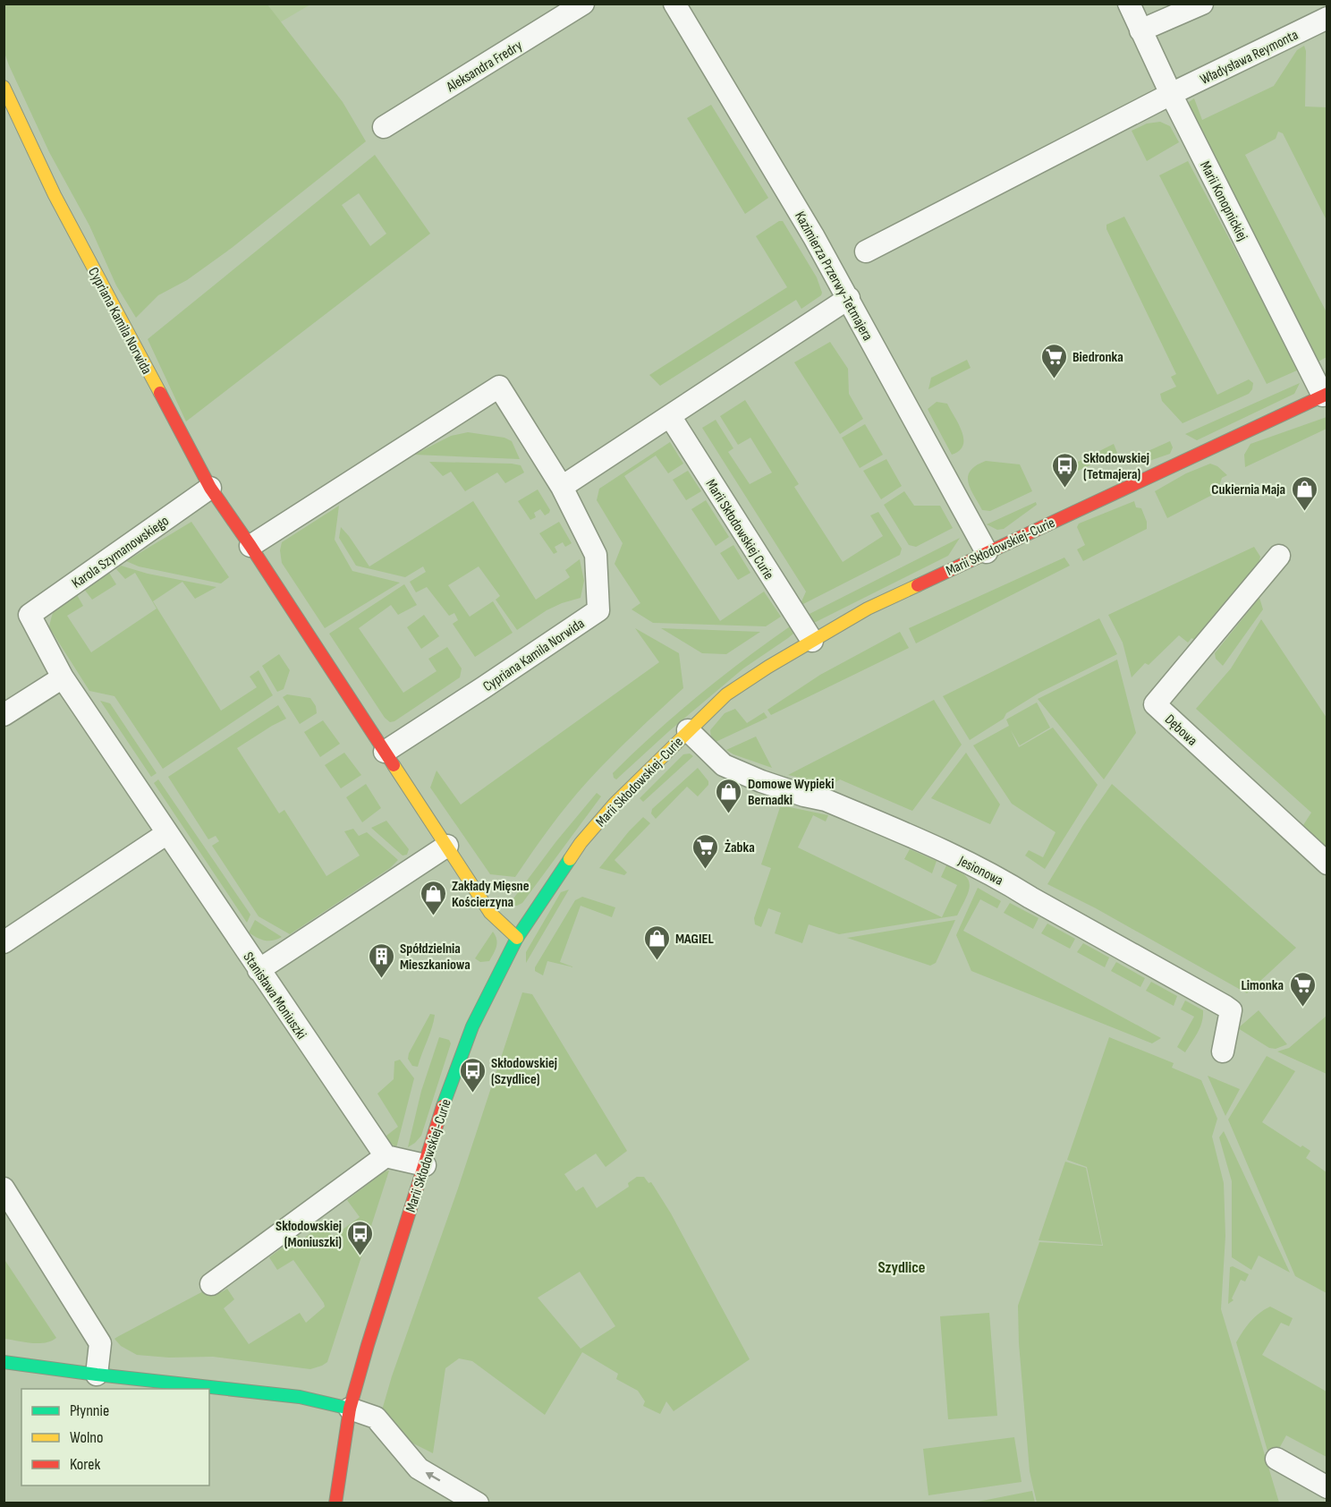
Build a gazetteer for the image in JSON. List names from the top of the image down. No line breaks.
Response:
{"streets":{"street":["Władysława Reymonta","Aleksandra Fredry","Marii Konopnickiej","Kazimierza Przerwy-Tetmajera","Cypriana Kamila Norwida","Marii Skłodowskiej Curie","Marii Skłodowskiej-Curie","Karola Szymanowskiego","Dębowa","Jesionowa","Stanisława Moniuszki"]},"crossings":[["Władysława Reymonta","Marii Konopnickiej"],["Marii Konopnickiej","Marii Skłodowskiej-Curie"],["Kazimierza Przerwy-Tetmajera","Marii Skłodowskiej-Curie"],["Cypriana Kamila Norwida","Marii Skłodowskiej-Curie"],["Cypriana Kamila Norwida","Karola Szymanowskiego"],["Marii Skłodowskiej Curie","Marii Skłodowskiej-Curie"],["Marii Skłodowskiej-Curie","Jesionowa"],["Karola Szymanowskiego","Stanisława Moniuszki"]],"districts":["Szydlice"],"places":{"supermarket":["Biedronka","Żabka","Limonka"],"bus stop":["Skłodowskiej (Tetmajera)","Skłodowskiej (Szydlice)","Skłodowskiej (Moniuszki)"],"shop":["Cukiernia Maja","Domowe Wypieki Bernadki","Zakłady Mięsne Kościerzyna","MAGIEL"],"building":["Spółdzielnia Mieszkaniowa"]},"legend":["Płynnie","Wolno","Korek"]}
